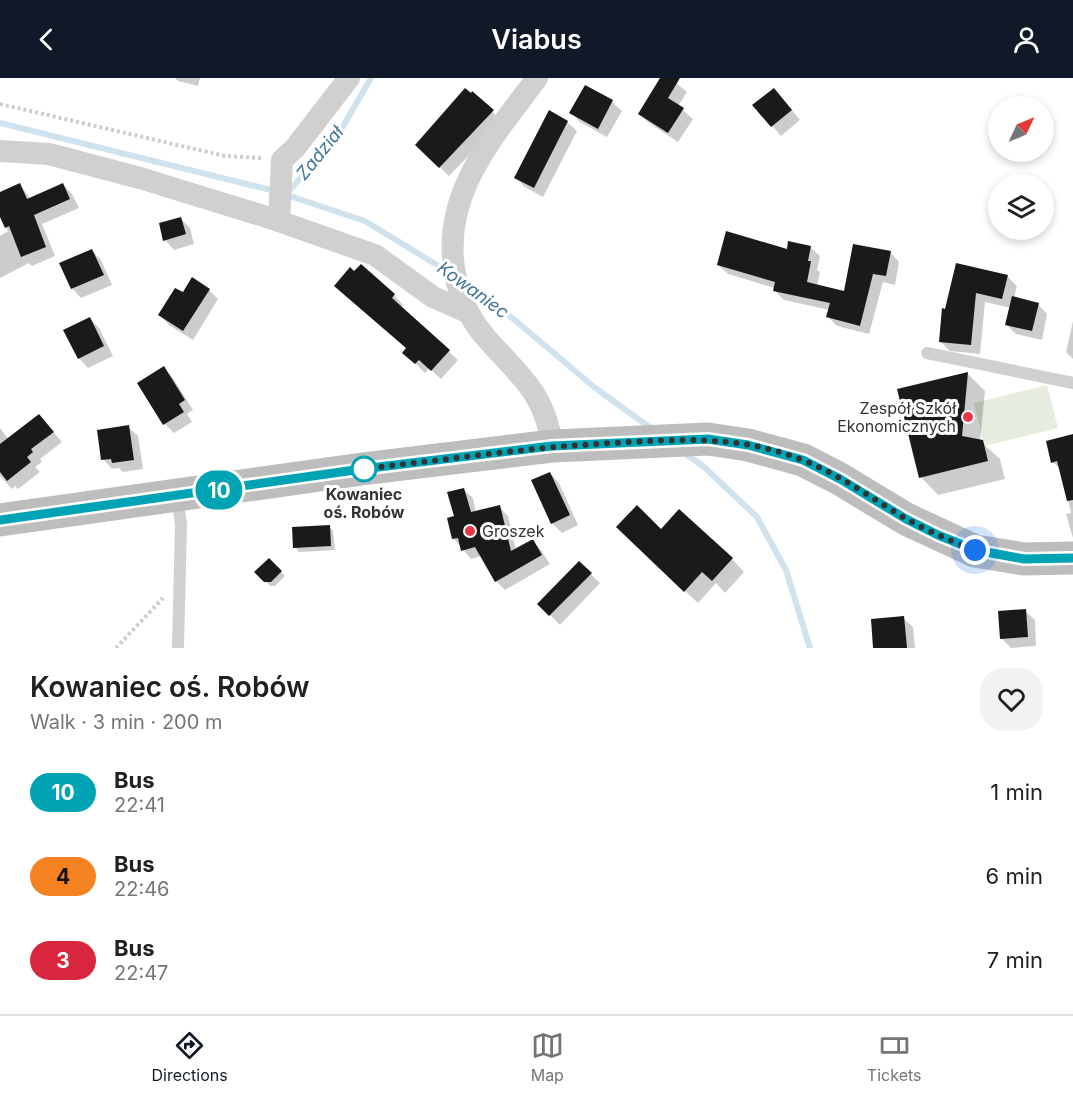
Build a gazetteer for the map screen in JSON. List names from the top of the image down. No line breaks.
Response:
{"water":["Zadział","Kowaniec"],"places":["Zespół Szkół Ekonomicznych","Kowaniec oś. Robów","Groszek"],"lines":["bus line 10"],"north":"top right","page":{"header":"Viabus","on_map":"10","heading":["Kowaniec oś. Robów","Walk · 3 min · 200 m"],"list":[{"mark":"10","name":"Bus","note":"22:41","value":"1 min"},{"mark":"4","name":"Bus","note":"22:46","value":"6 min"},{"mark":"3","name":"Bus","note":"22:47","value":"7 min"}],"tabs":["Directions","Map","Tickets"]}}
